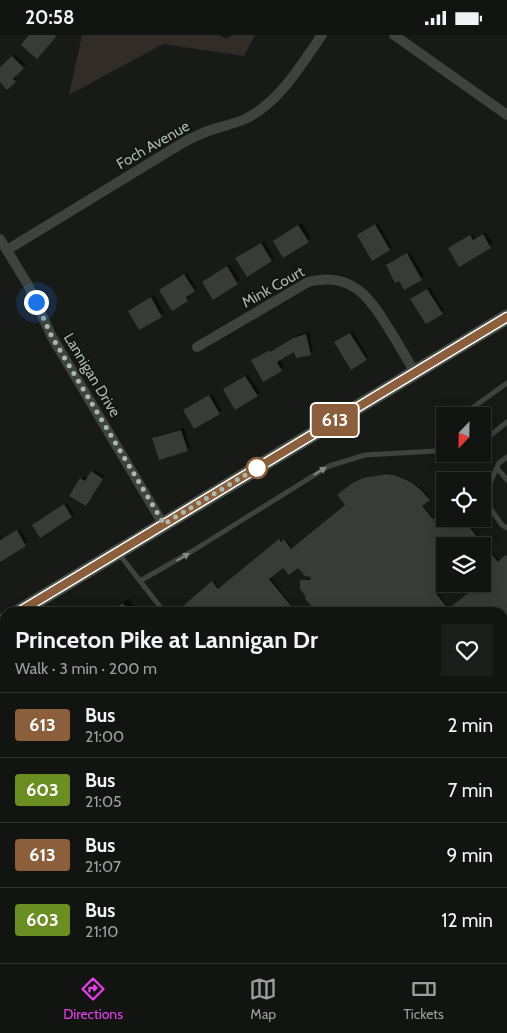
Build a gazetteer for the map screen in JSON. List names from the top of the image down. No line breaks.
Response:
{"streets":{"street":["Foch Avenue","Mink Court","Lannigan Drive"]},"crossings":[["Foch Avenue","Lannigan Drive"]],"lines":["bus line 613"],"north":"bottom","page":{"status":"20:58","on_map":"613","heading":["Princeton Pike at Lannigan Dr","Walk · 3 min · 200 m"],"list":[{"mark":"613","name":"Bus","note":"21:00","value":"2 min"},{"mark":"603","name":"Bus","note":"21:05","value":"7 min"},{"mark":"613","name":"Bus","note":"21:07","value":"9 min"},{"mark":"603","name":"Bus","note":"21:10","value":"12 min"}],"tabs":["Directions","Map","Tickets"]}}
